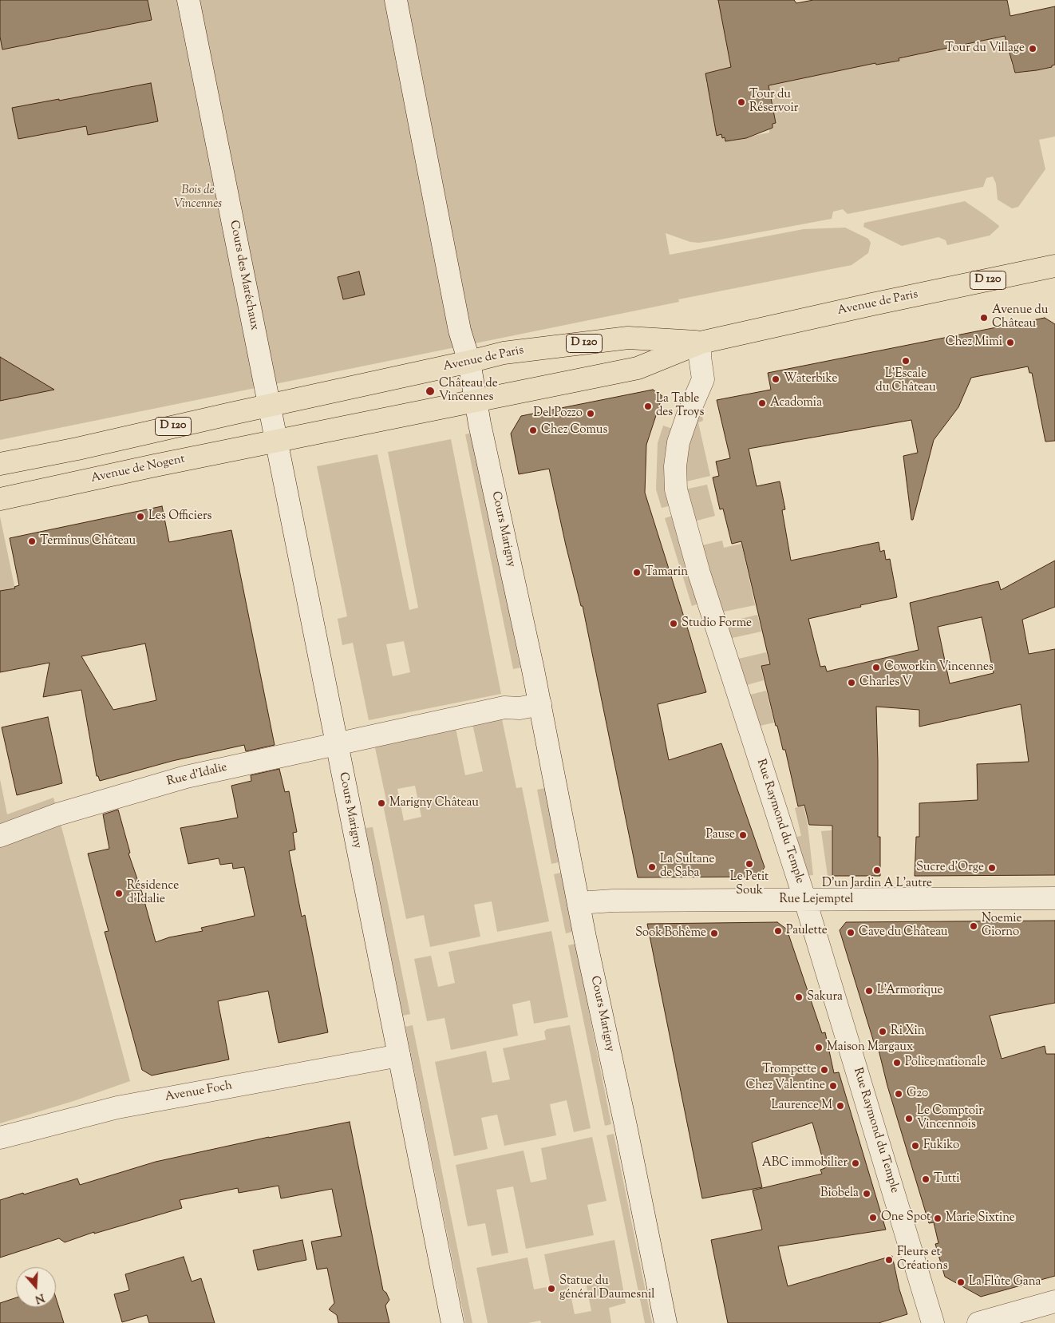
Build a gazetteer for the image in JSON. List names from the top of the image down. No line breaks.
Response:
{"streets":{"main road":["D 120","Avenue de Paris","Avenue de Nogent"],"street":["Cours des Maréchaux","Cours Marigny","Rue d'Idalie","Rue Raymond du Temple","Rue Lejemptel","Avenue Foch"]},"crossings":[["Cours des Maréchaux","D 120"],["Cours des Maréchaux","Avenue de Paris"],["Cours des Maréchaux","Avenue de Nogent"],["Cours des Maréchaux","Cours Marigny"],["D 120","Avenue de Paris"],["Avenue de Paris","Avenue de Nogent"],["Avenue de Paris","Cours Marigny"],["Avenue de Paris","Rue Raymond du Temple"],["Avenue de Nogent","Cours Marigny"],["Cours Marigny","Rue d'Idalie"],["Cours Marigny","Rue Lejemptel"],["Cours Marigny","Avenue Foch"],["Rue Raymond du Temple","Rue Lejemptel"]],"parks":["Bois de Vincennes"],"places":["Tour du Village","Tour du Réservoir","Avenue du Château","Chez Mimi","L'Escale du Château","Waterbike","Château de Vincennes","Acadomia","La Table des Troys","Del Pozzo","Chez Comus","Les Officiers","Terminus Château","Tamarin","Studio Forme","Coworkin Vincennes","Charles V","Marigny Château","Pause","Le Petit Souk","La Sultane de Saba","Sucre d'Orge","D'un Jardin A L'autre","Résidence d'Idalie","Noemie Giorno","Paulette","Cave du Château","Sook Bohème","L'Armorique","Sakura","Ri Xin","Maison Margaux","Police nationale","Trompette","Chez Valentine","G20","Laurence M","Le Comptoir Vincennois","Fukiko","ABC immobilier","Tutti","Biobela","One Spot","Marie Sixtine","Fleurs et Créations","La Flûte Gana","Statue du général Daumesnil"],"north":"bottom"}
